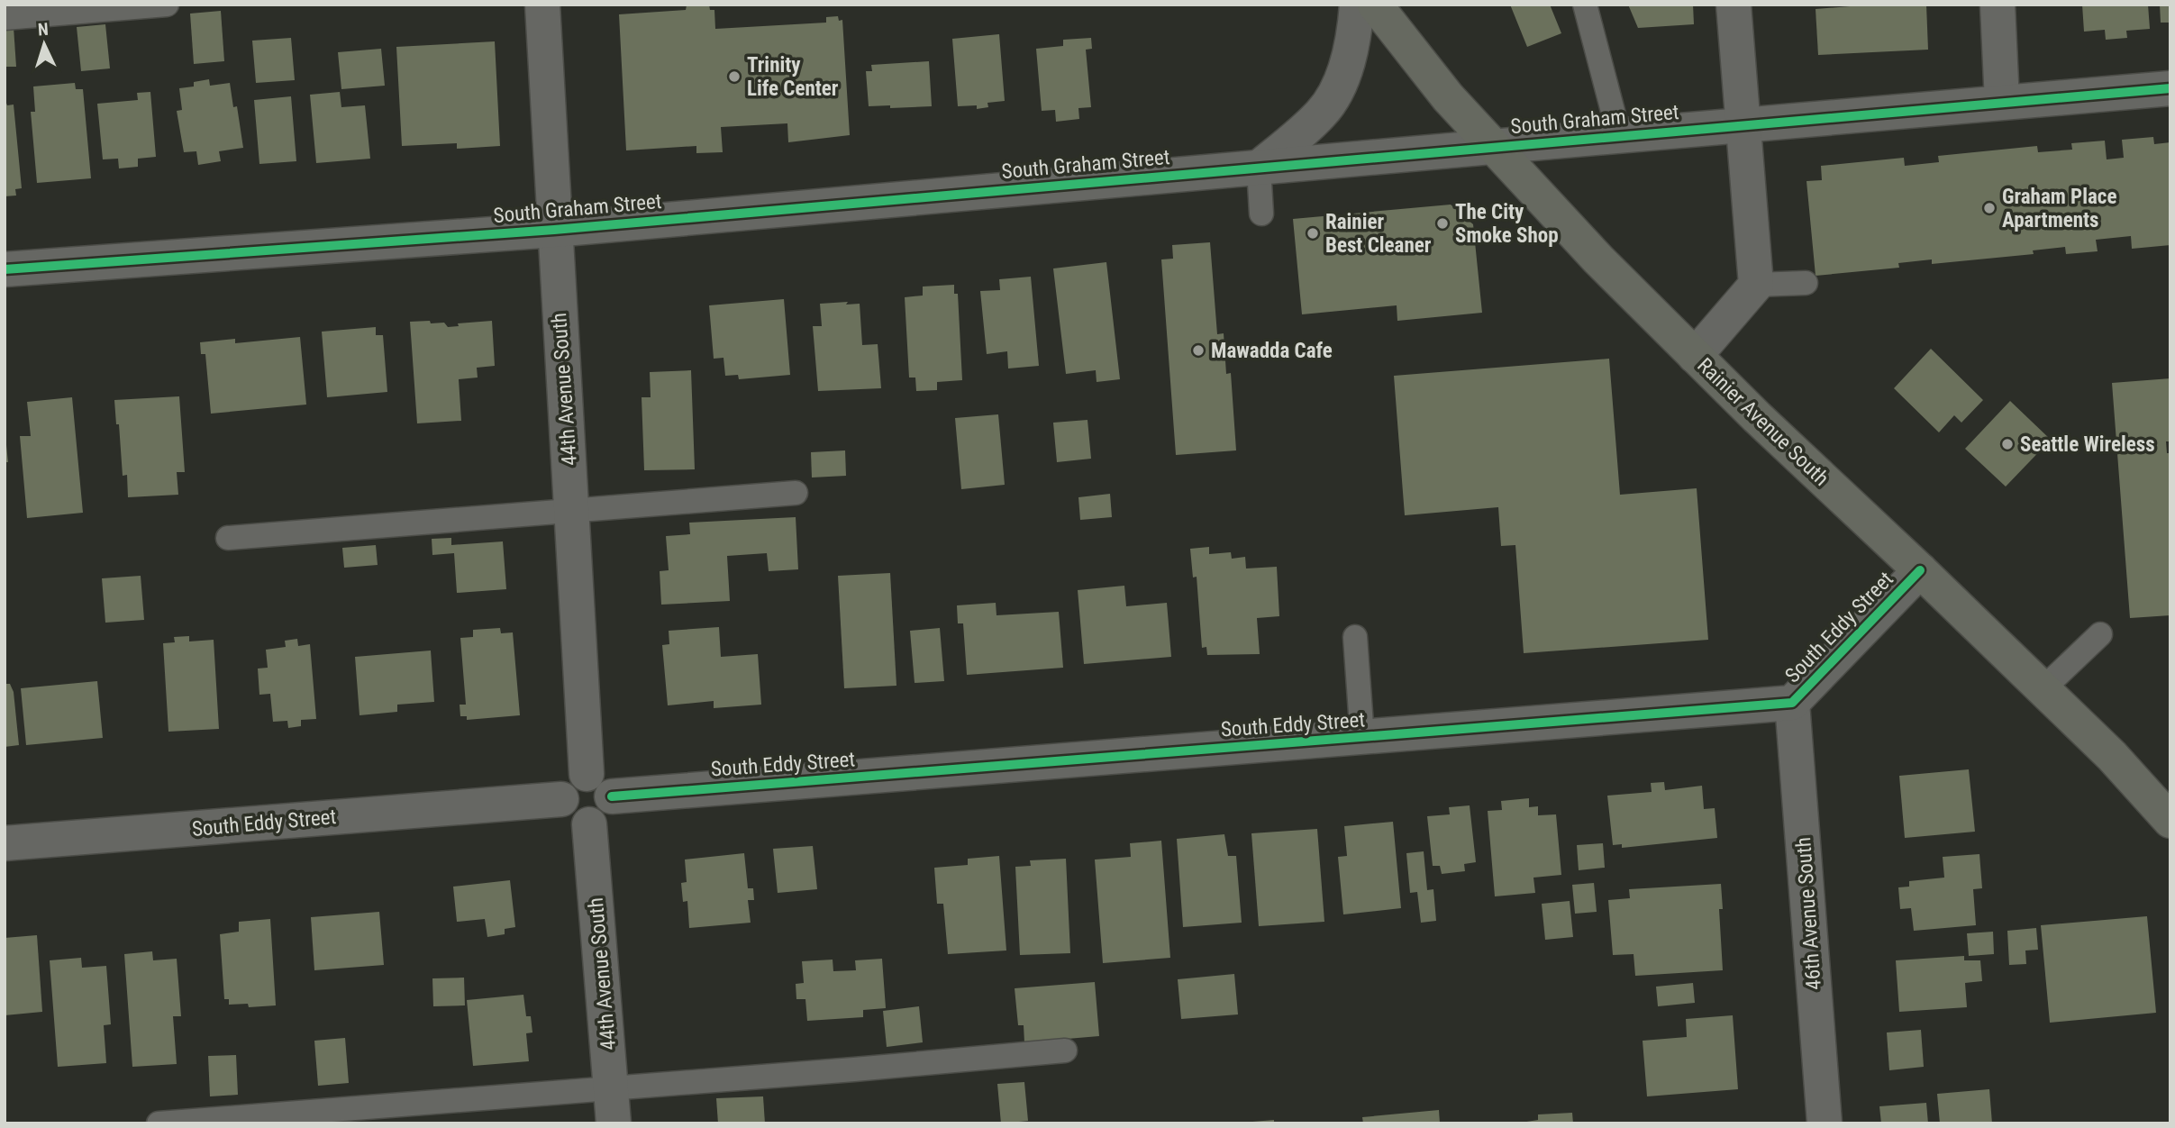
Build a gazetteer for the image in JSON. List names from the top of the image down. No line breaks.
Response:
{"streets":{"main road":["Rainier Avenue South"],"street":["South Graham Street","44th Avenue South","South Eddy Street","46th Avenue South"]},"crossings":[["South Graham Street","44th Avenue South"],["South Graham Street","Rainier Avenue South"],["44th Avenue South","South Eddy Street"],["Rainier Avenue South","South Eddy Street"],["South Eddy Street","46th Avenue South"]],"places":["Trinity Life Center","Graham Place Apartments","The City Smoke Shop","Rainier Best Cleaner","Mawadda Cafe","Seattle Wireless"],"north":"top"}
